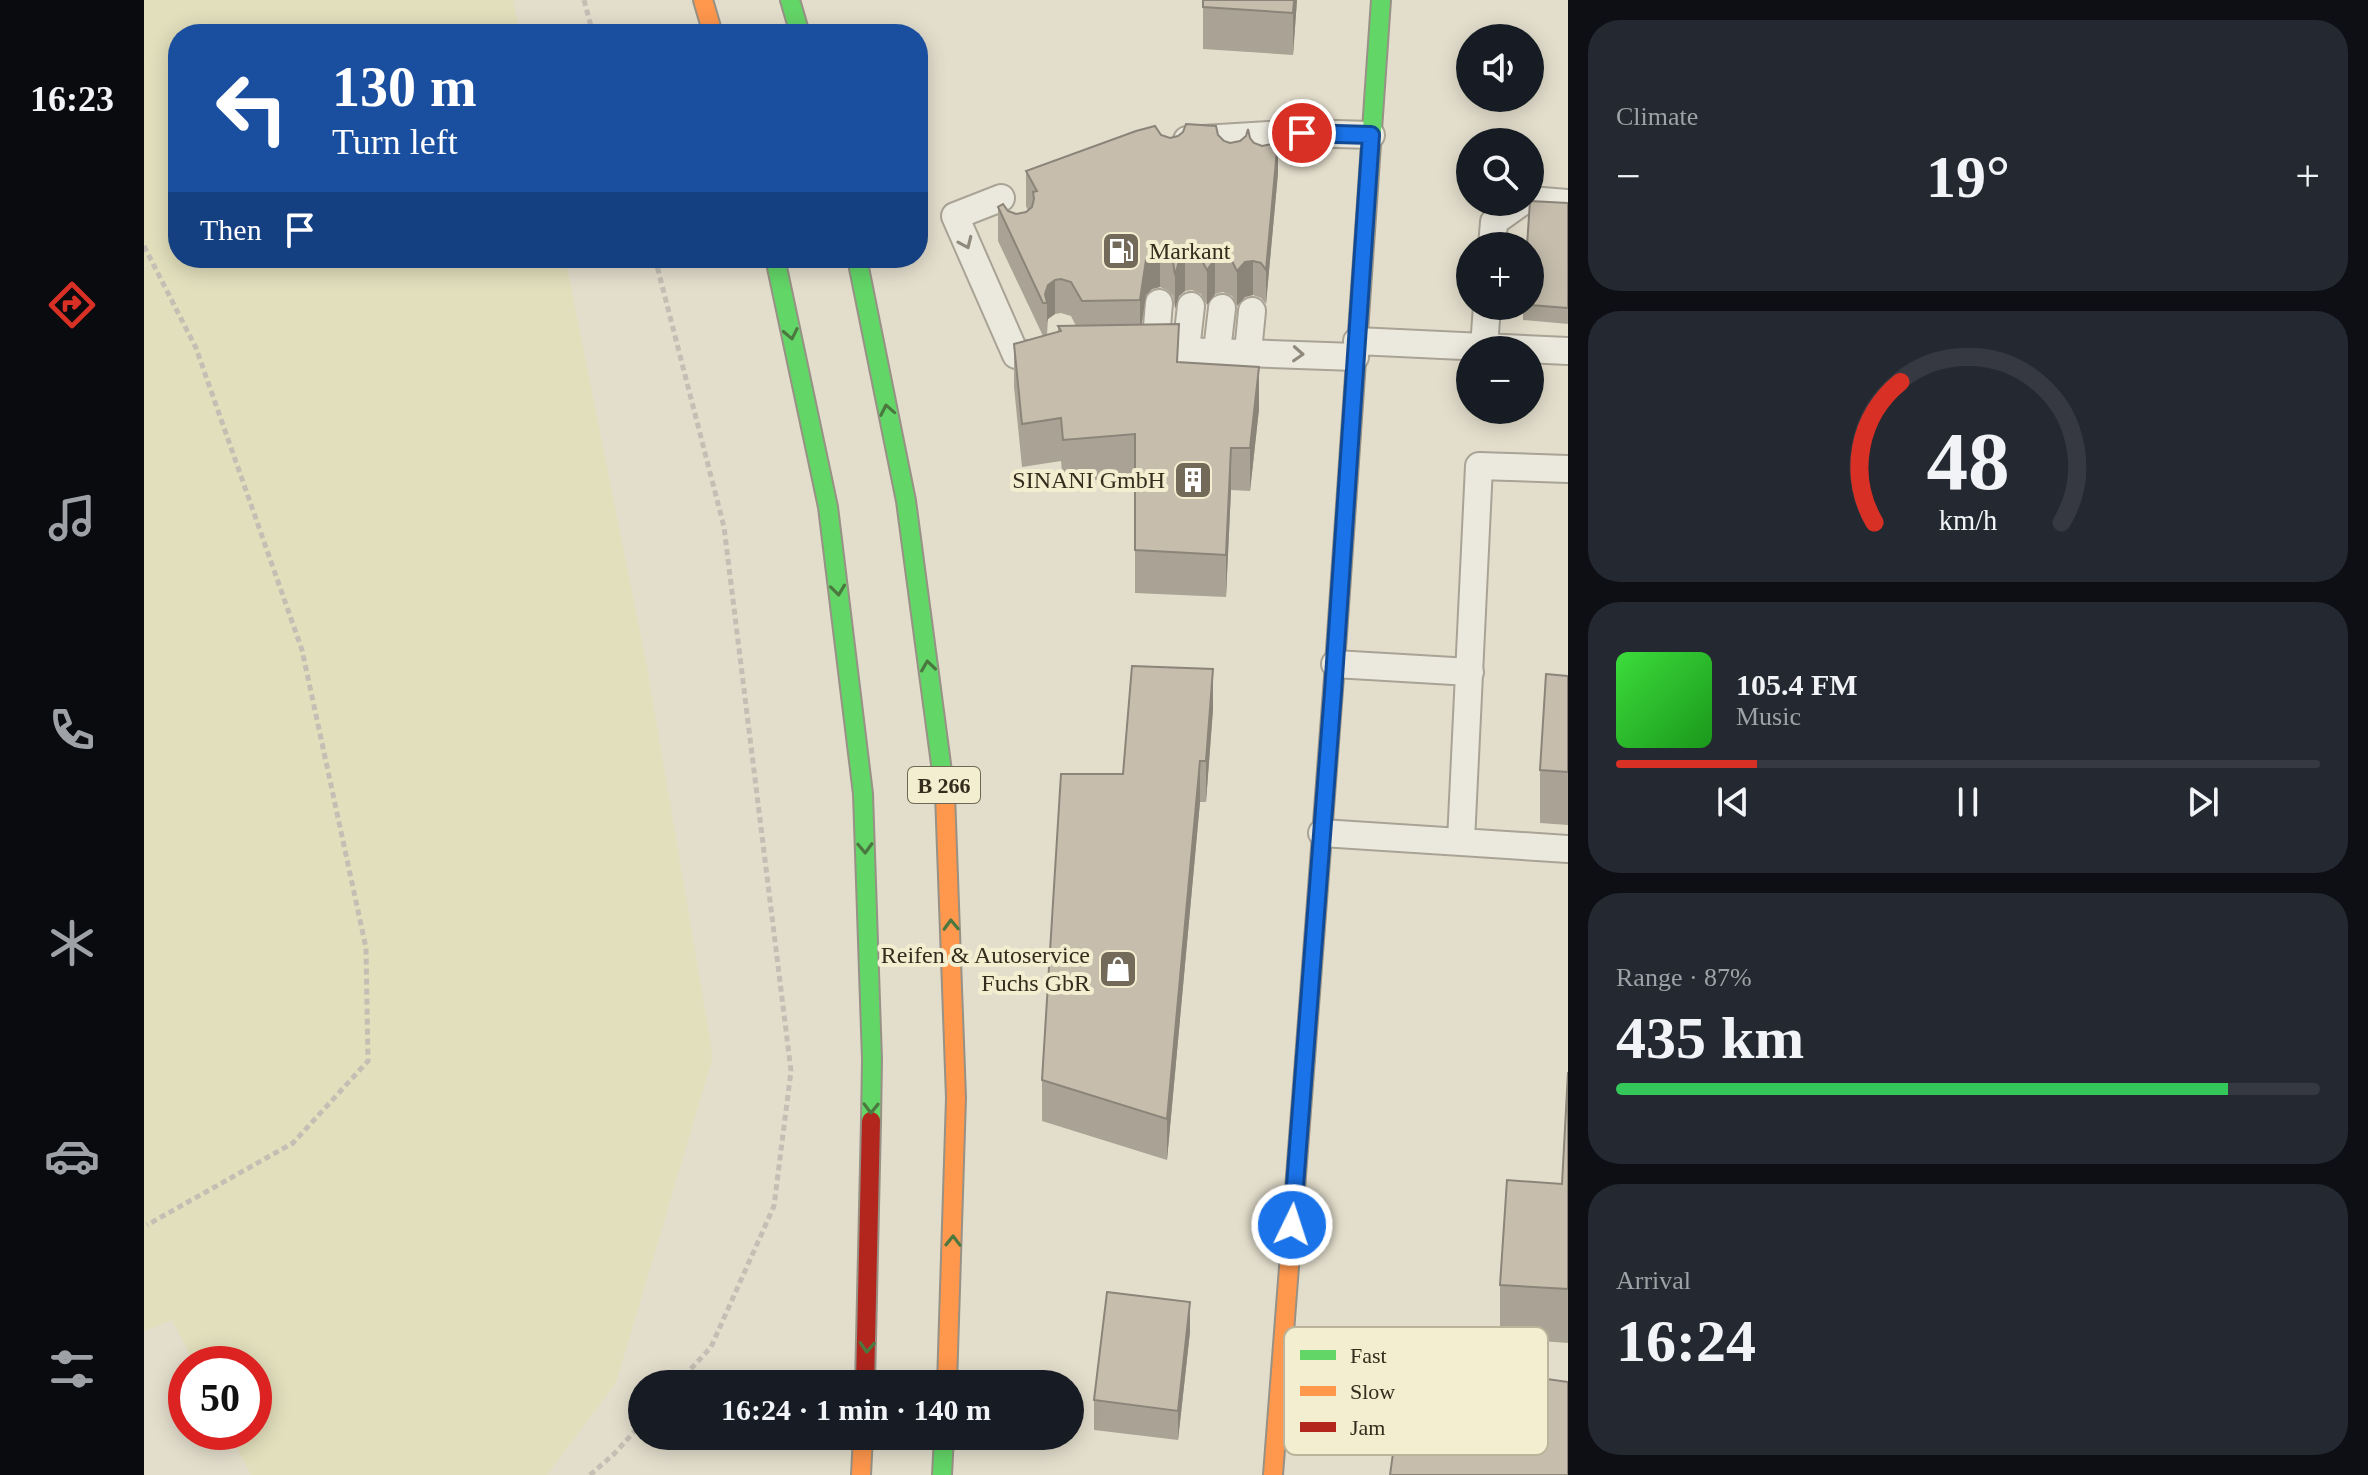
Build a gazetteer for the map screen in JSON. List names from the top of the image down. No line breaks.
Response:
{"streets":{"main road":["B 266"]},"places":{"fuel station":["Markant"],"building":["SINANI GmbH"],"shop":["Reifen & Autoservice Fuchs GbR"]},"legend":["Fast","Slow","Jam"],"page":{"tabs":"16:23","tile":["Climate",["Range · 87%","435 km"],["Arrival","16:24"]],"map_buttons":["+","−"],"turn":["130 m","Turn left"],"heat":["−","19°","+"],"then":"Then","song":["105.4 FM","Music"],"limit":"50","trip":"16:24 · 1 min · 140 m","gauge":["48","km/h"]}}
